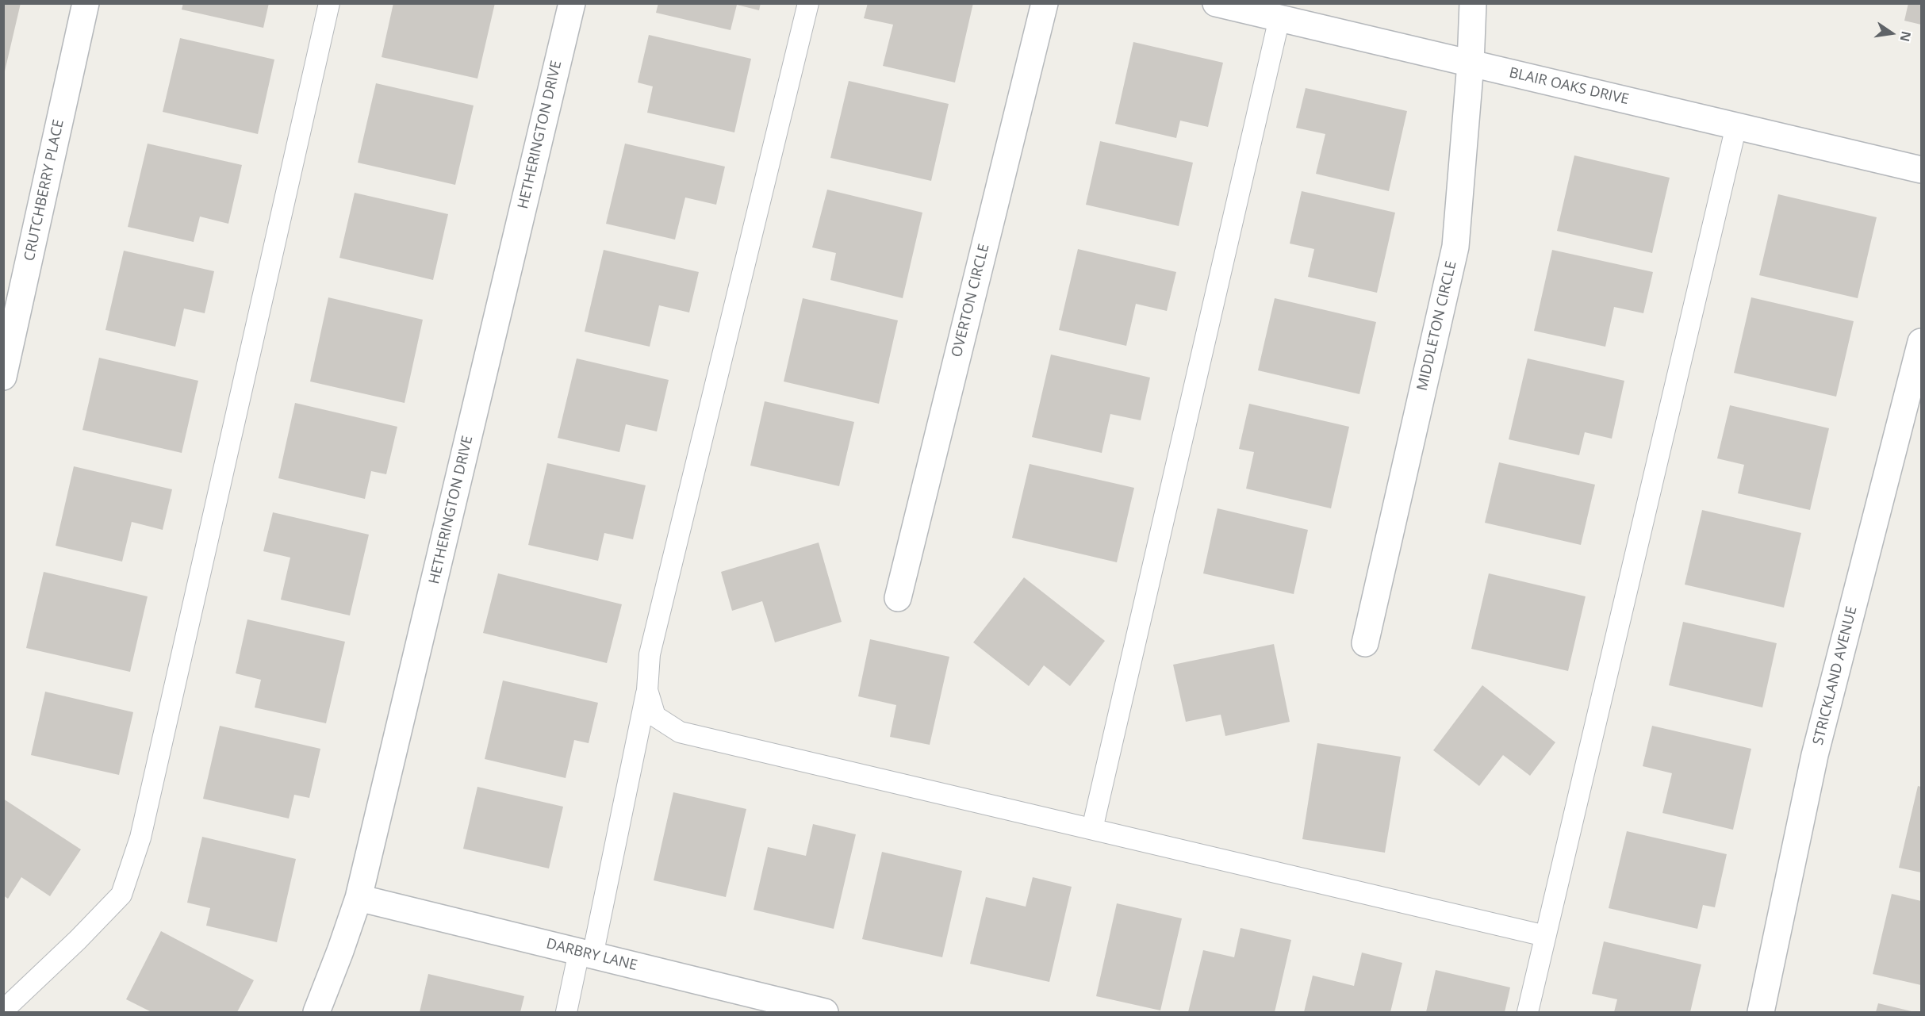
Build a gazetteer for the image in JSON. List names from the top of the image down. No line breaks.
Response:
{"streets":{"street":["BLAIR OAKS DRIVE","HETHERINGTON DRIVE","CRUTCHBERRY PLACE","OVERTON CIRCLE","MIDDLETON CIRCLE","STRICKLAND AVENUE","DARBRY LANE"]},"crossings":[["BLAIR OAKS DRIVE","MIDDLETON CIRCLE"],["HETHERINGTON DRIVE","DARBRY LANE"]],"north":"right"}
